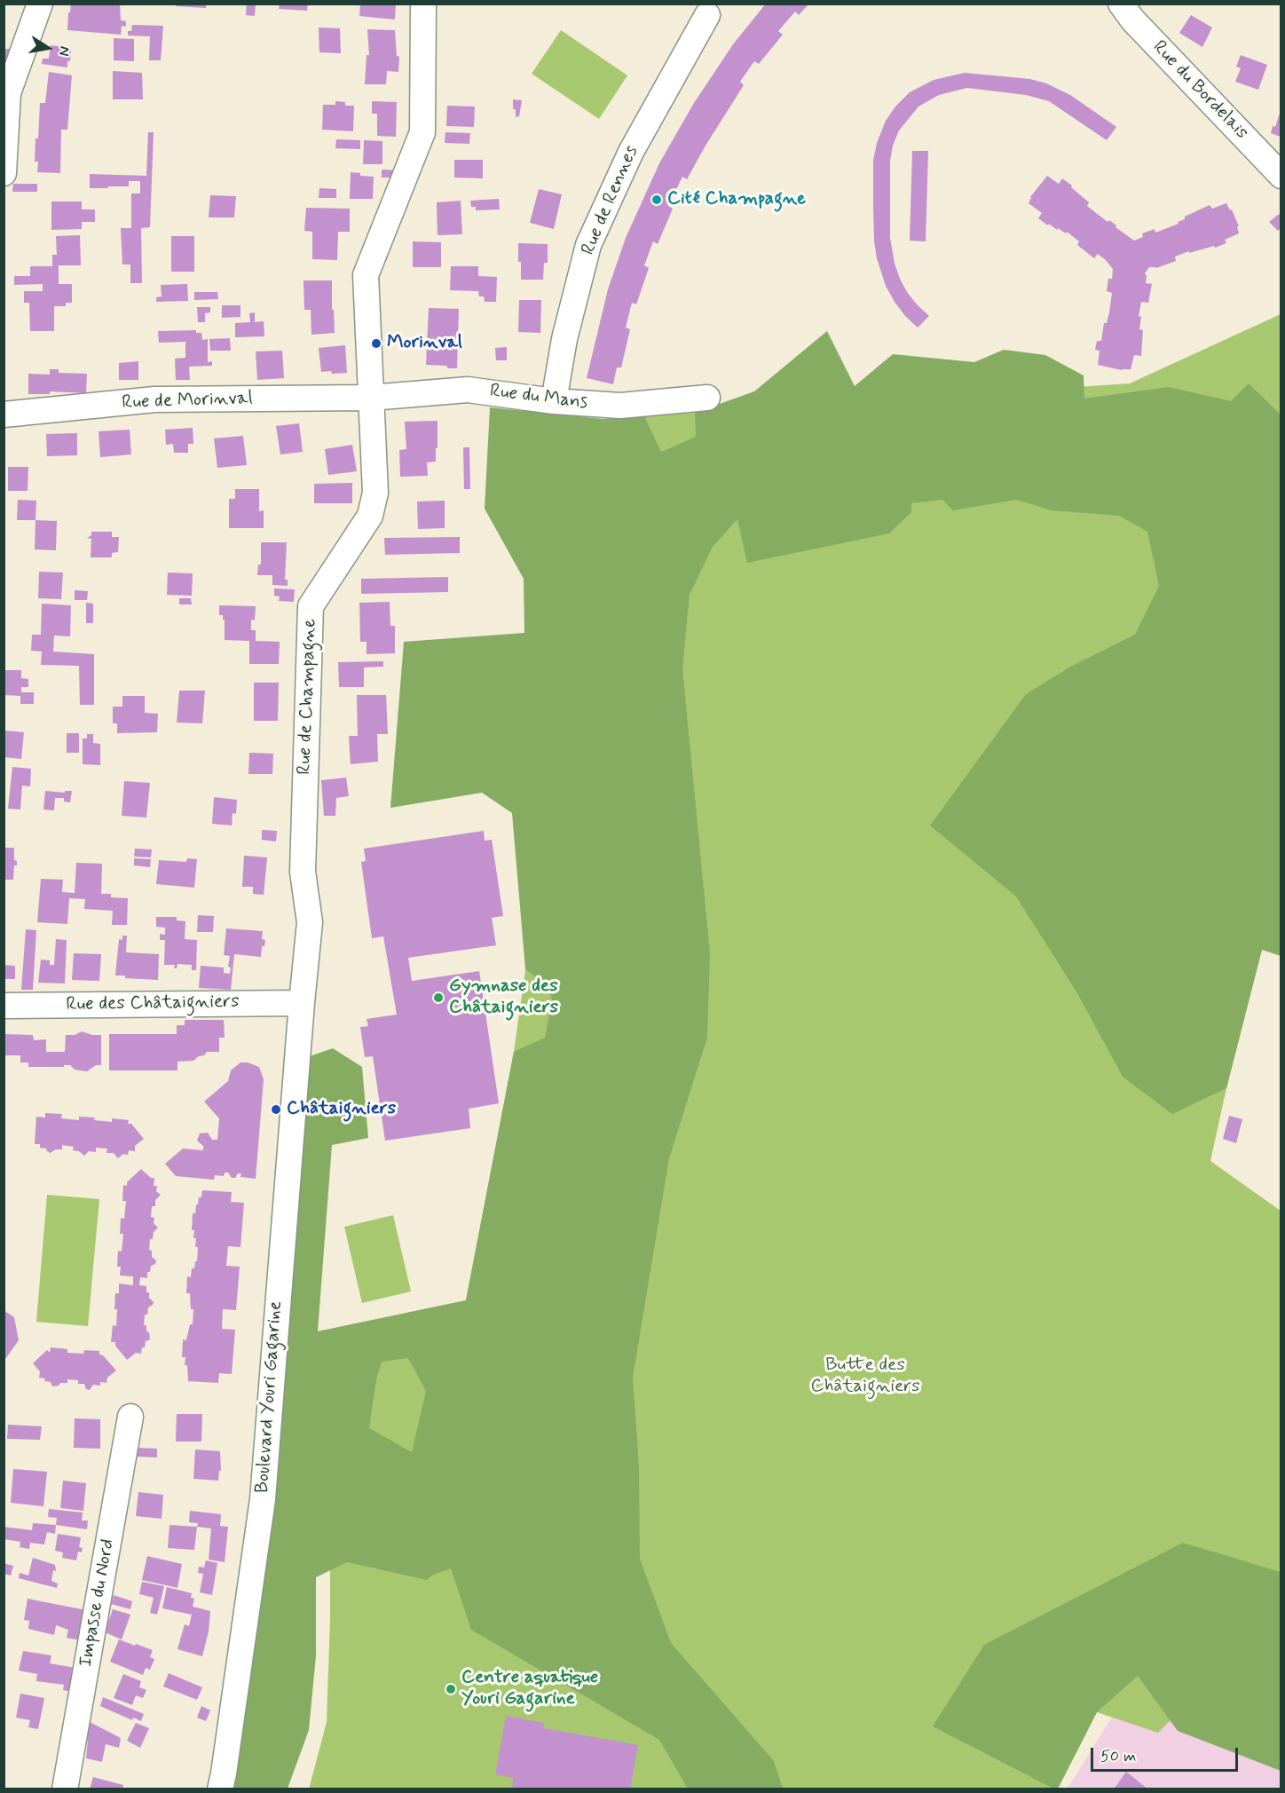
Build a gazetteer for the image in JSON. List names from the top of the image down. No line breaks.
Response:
{"streets":{"street":["Rue du Bordelais","Rue de Rennes","Rue du Mans","Rue de Morinval","Rue de Champagne","Rue des Châtaigniers","Boulevard Youri Gagarine","Impasse du Nord"]},"crossings":[["Rue de Rennes","Rue du Mans"],["Rue du Mans","Rue de Morinval"],["Rue du Mans","Rue de Champagne"],["Rue de Morinval","Rue de Champagne"],["Rue de Champagne","Rue des Châtaigniers"],["Rue de Champagne","Boulevard Youri Gagarine"],["Rue des Châtaigniers","Boulevard Youri Gagarine"]],"parks":["Butte des Châtaigniers"],"places":["Cité Champagne","Morinval","Gymnase des Châtaigniers","Châtaigniers","Centre aquatique Youri Gagarine"],"scale_bar":"50 m","north":"right"}
